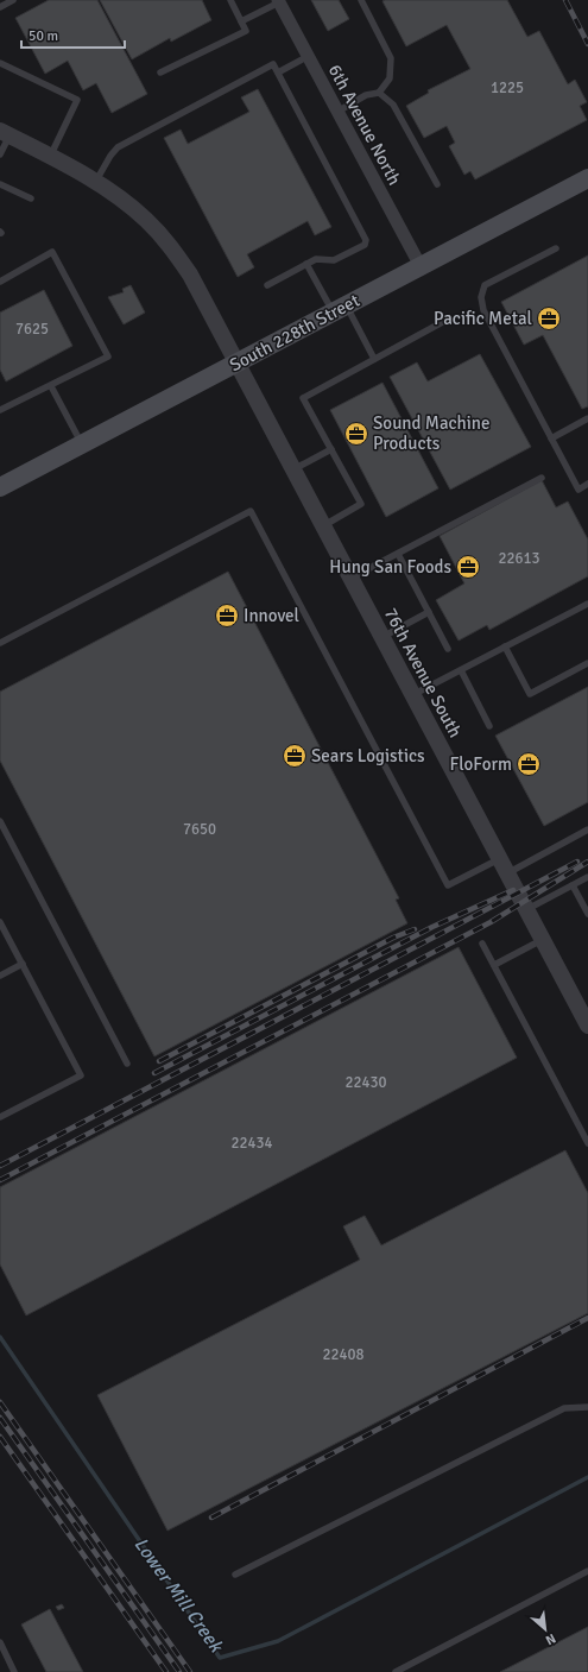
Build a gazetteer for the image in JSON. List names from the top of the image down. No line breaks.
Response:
{"streets":{"main road":["South 228th Street"],"street":["6th Avenue North","76th Avenue South"]},"crossings":[["6th Avenue North","South 228th Street"],["South 228th Street","76th Avenue South"]],"water":["Lower Mill Creek"],"places":{"office":["Pacific Metal","Sound Machine Products","Hung San Foods","Innovel","Sears Logistics","FloForm"]},"house_numbers":["1225","7625","22613","7650","22430","22434","22408"],"scale_bar":"50 m","north":"bottom right"}
